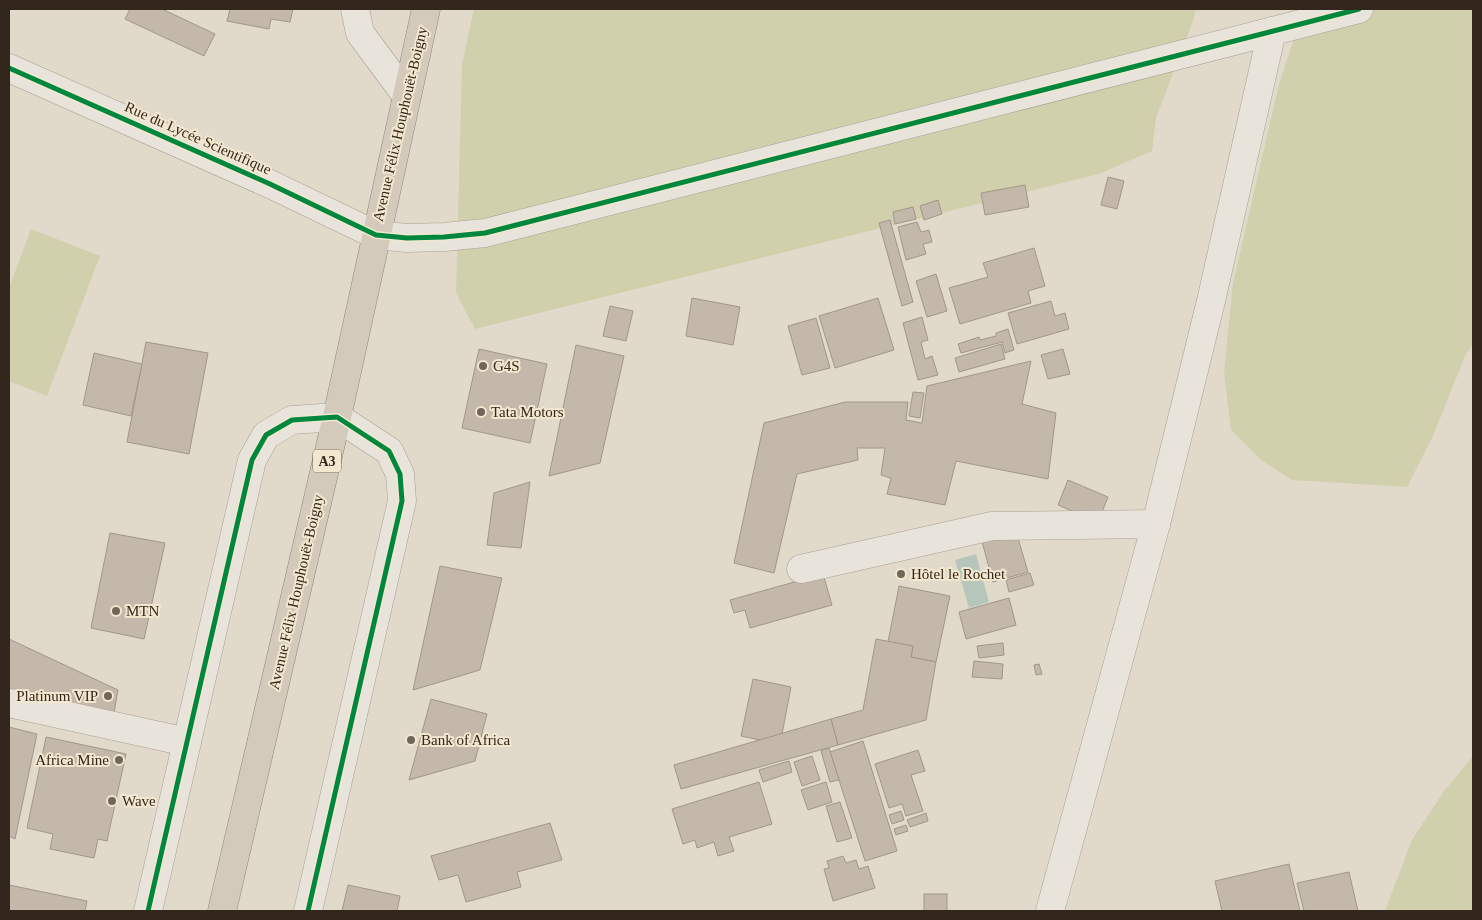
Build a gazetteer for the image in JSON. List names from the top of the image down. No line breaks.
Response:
{"streets":{"highway":["Avenue Félix Houphouët-Boigny","A3"],"street":["Rue du Lycée Scientifique"]},"crossings":[["Avenue Félix Houphouët-Boigny","Rue du Lycée Scientifique"]],"places":["G4S","Tata Motors","Hôtel le Rochet","MTN","Platinum VIP","Bank of Africa","Africa Mine","Wave"]}
